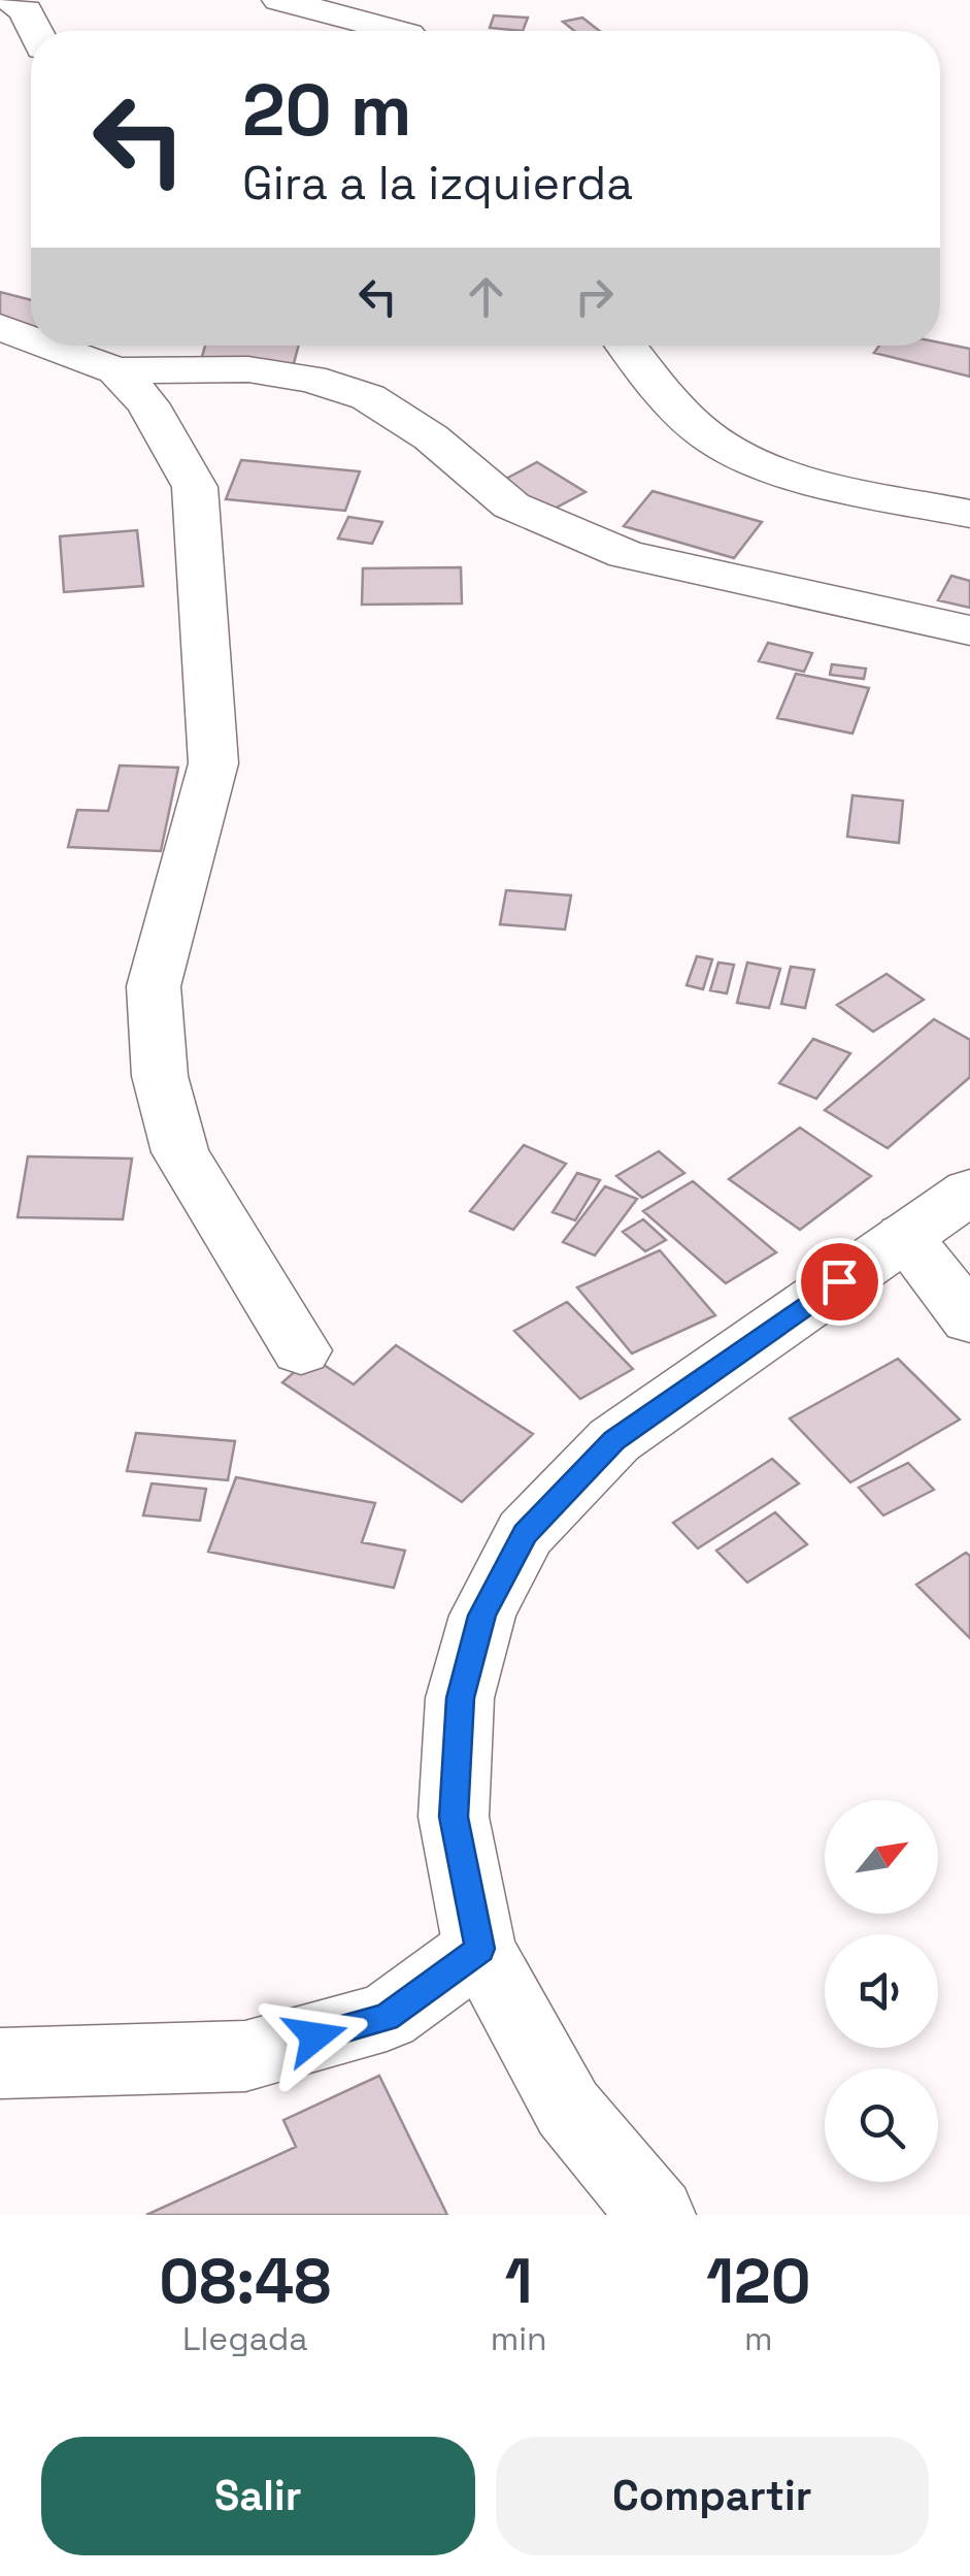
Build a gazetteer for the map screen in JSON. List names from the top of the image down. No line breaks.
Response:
{"north":"top right","page":{"turn":["20 m","Gira a la izquierda"],"eta":["08:48","Llegada","1","min","120","m"],"buttons":["Salir","Compartir"]}}
